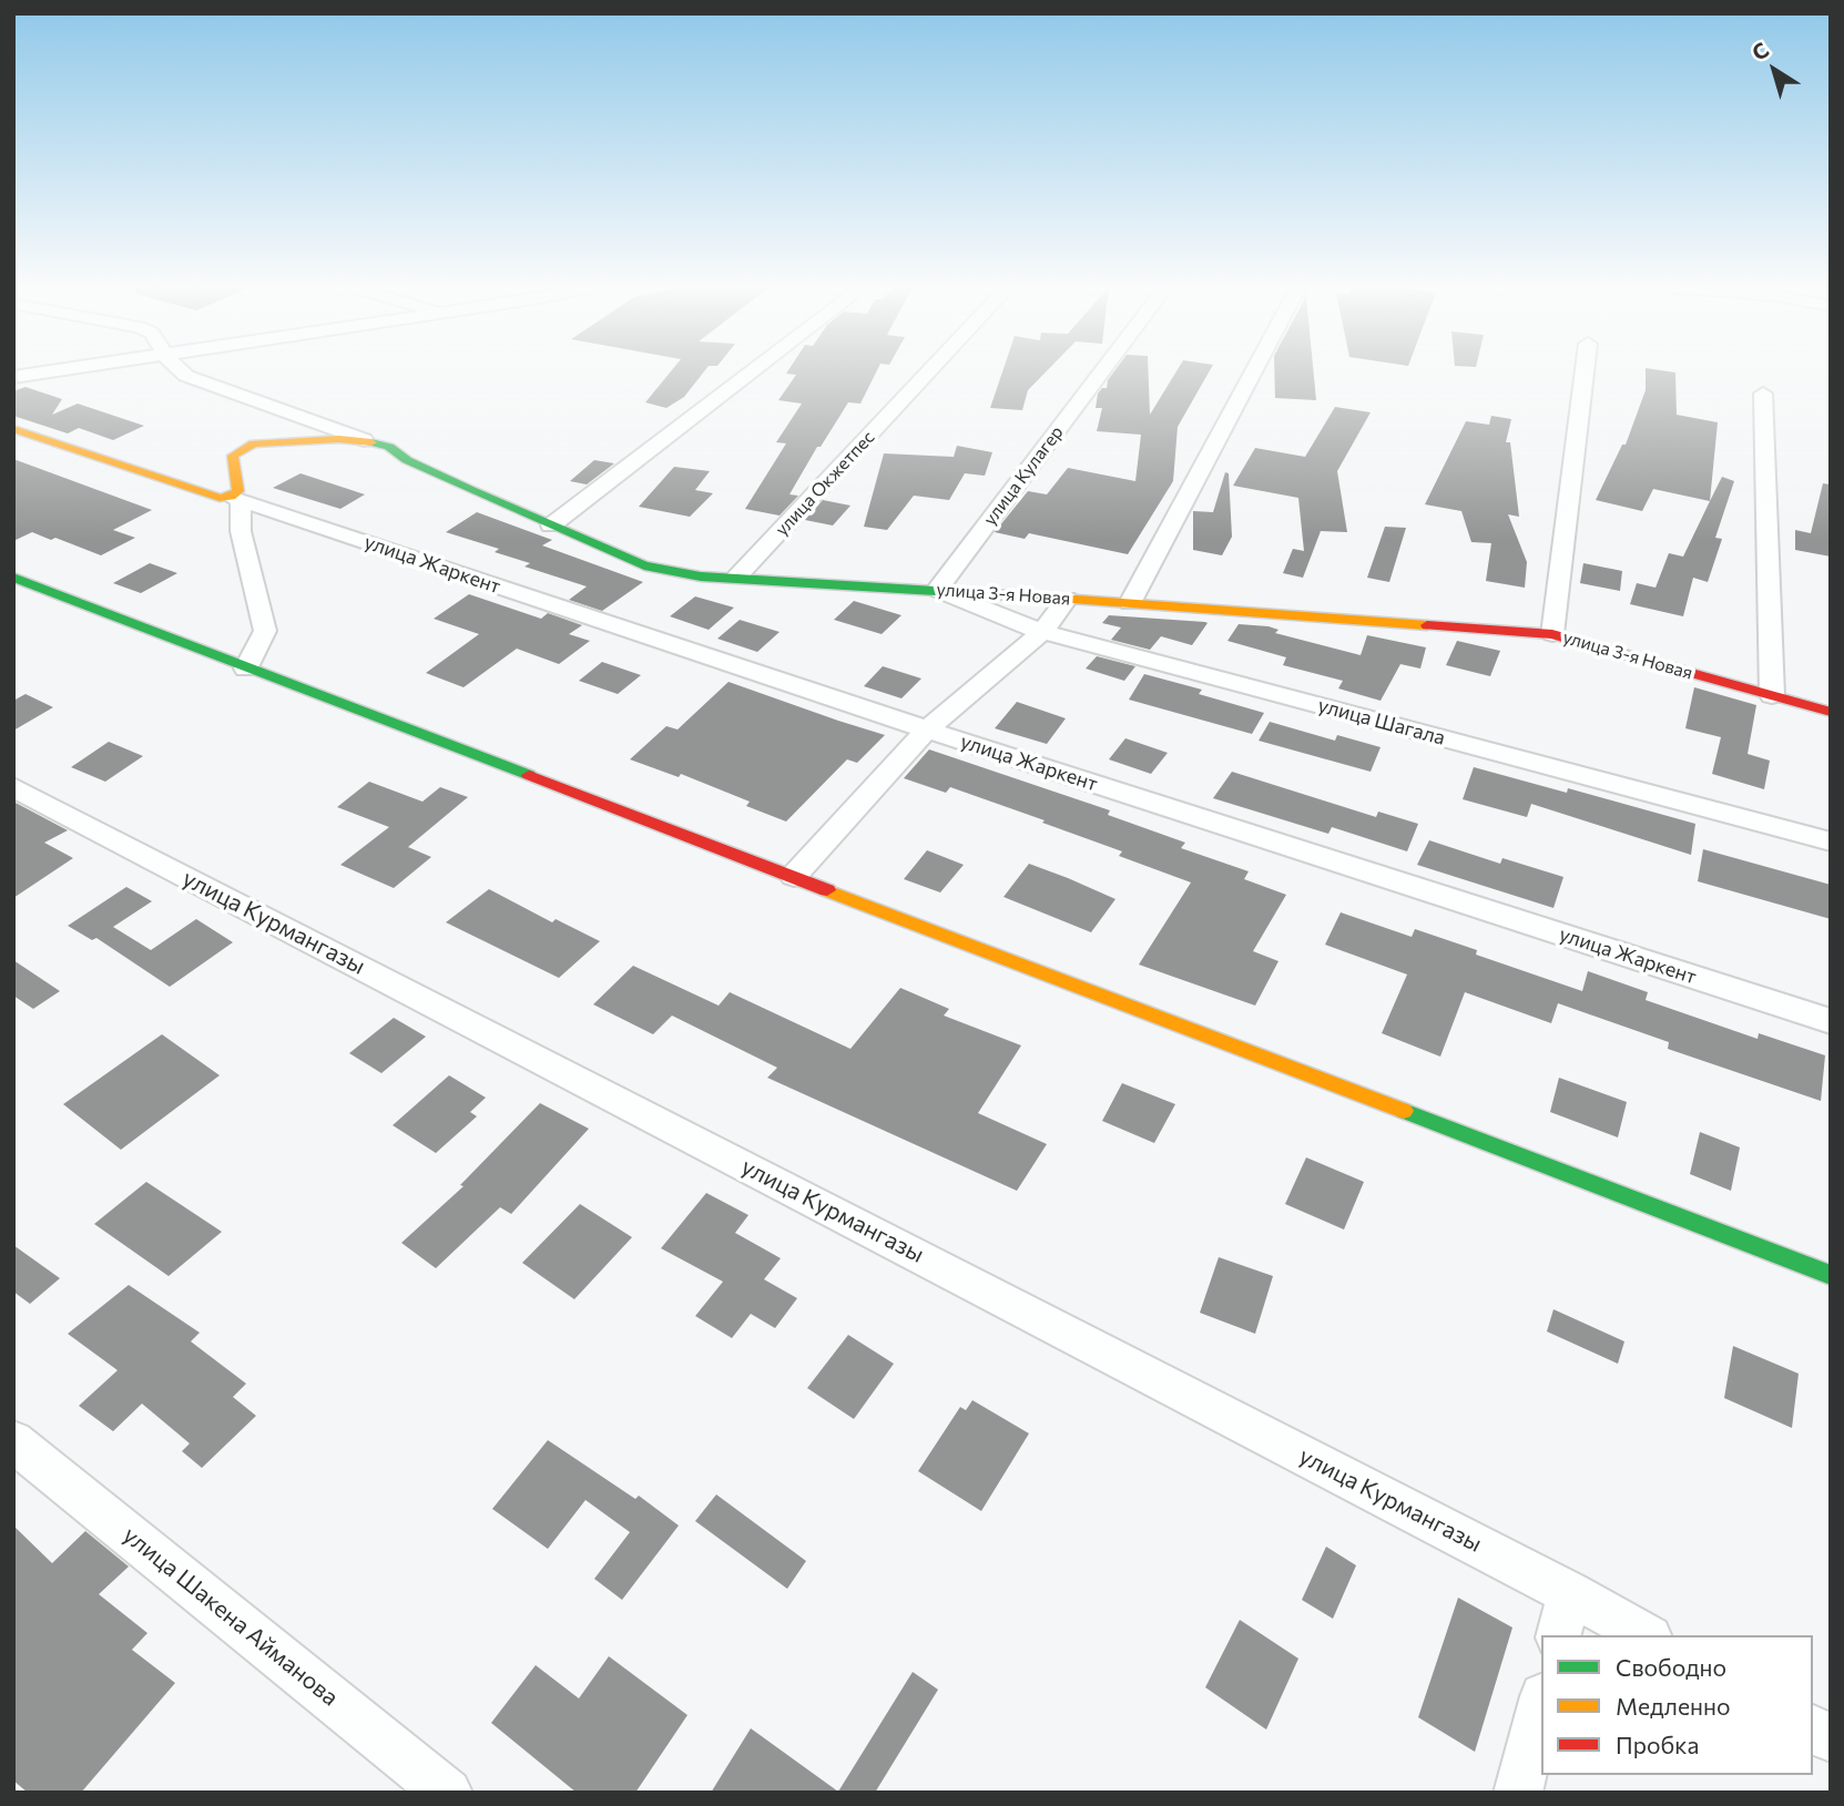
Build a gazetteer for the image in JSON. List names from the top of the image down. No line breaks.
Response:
{"streets":{"street":["улица Кулагер","улица Окжетпес","улица Жаркент","улица 3-я Новая","улица Шагала","улица Курмангазы","улица Шакена Айманова"]},"crossings":[["улица Кулагер","улица 3-я Новая"],["улица Кулагер","улица Шагала"],["улица Окжетпес","улица 3-я Новая"],["улица Жаркент","улица 3-я Новая"],["улица 3-я Новая","улица Шагала"]],"legend":["Свободно","Медленно","Пробка"],"north":"top left"}
